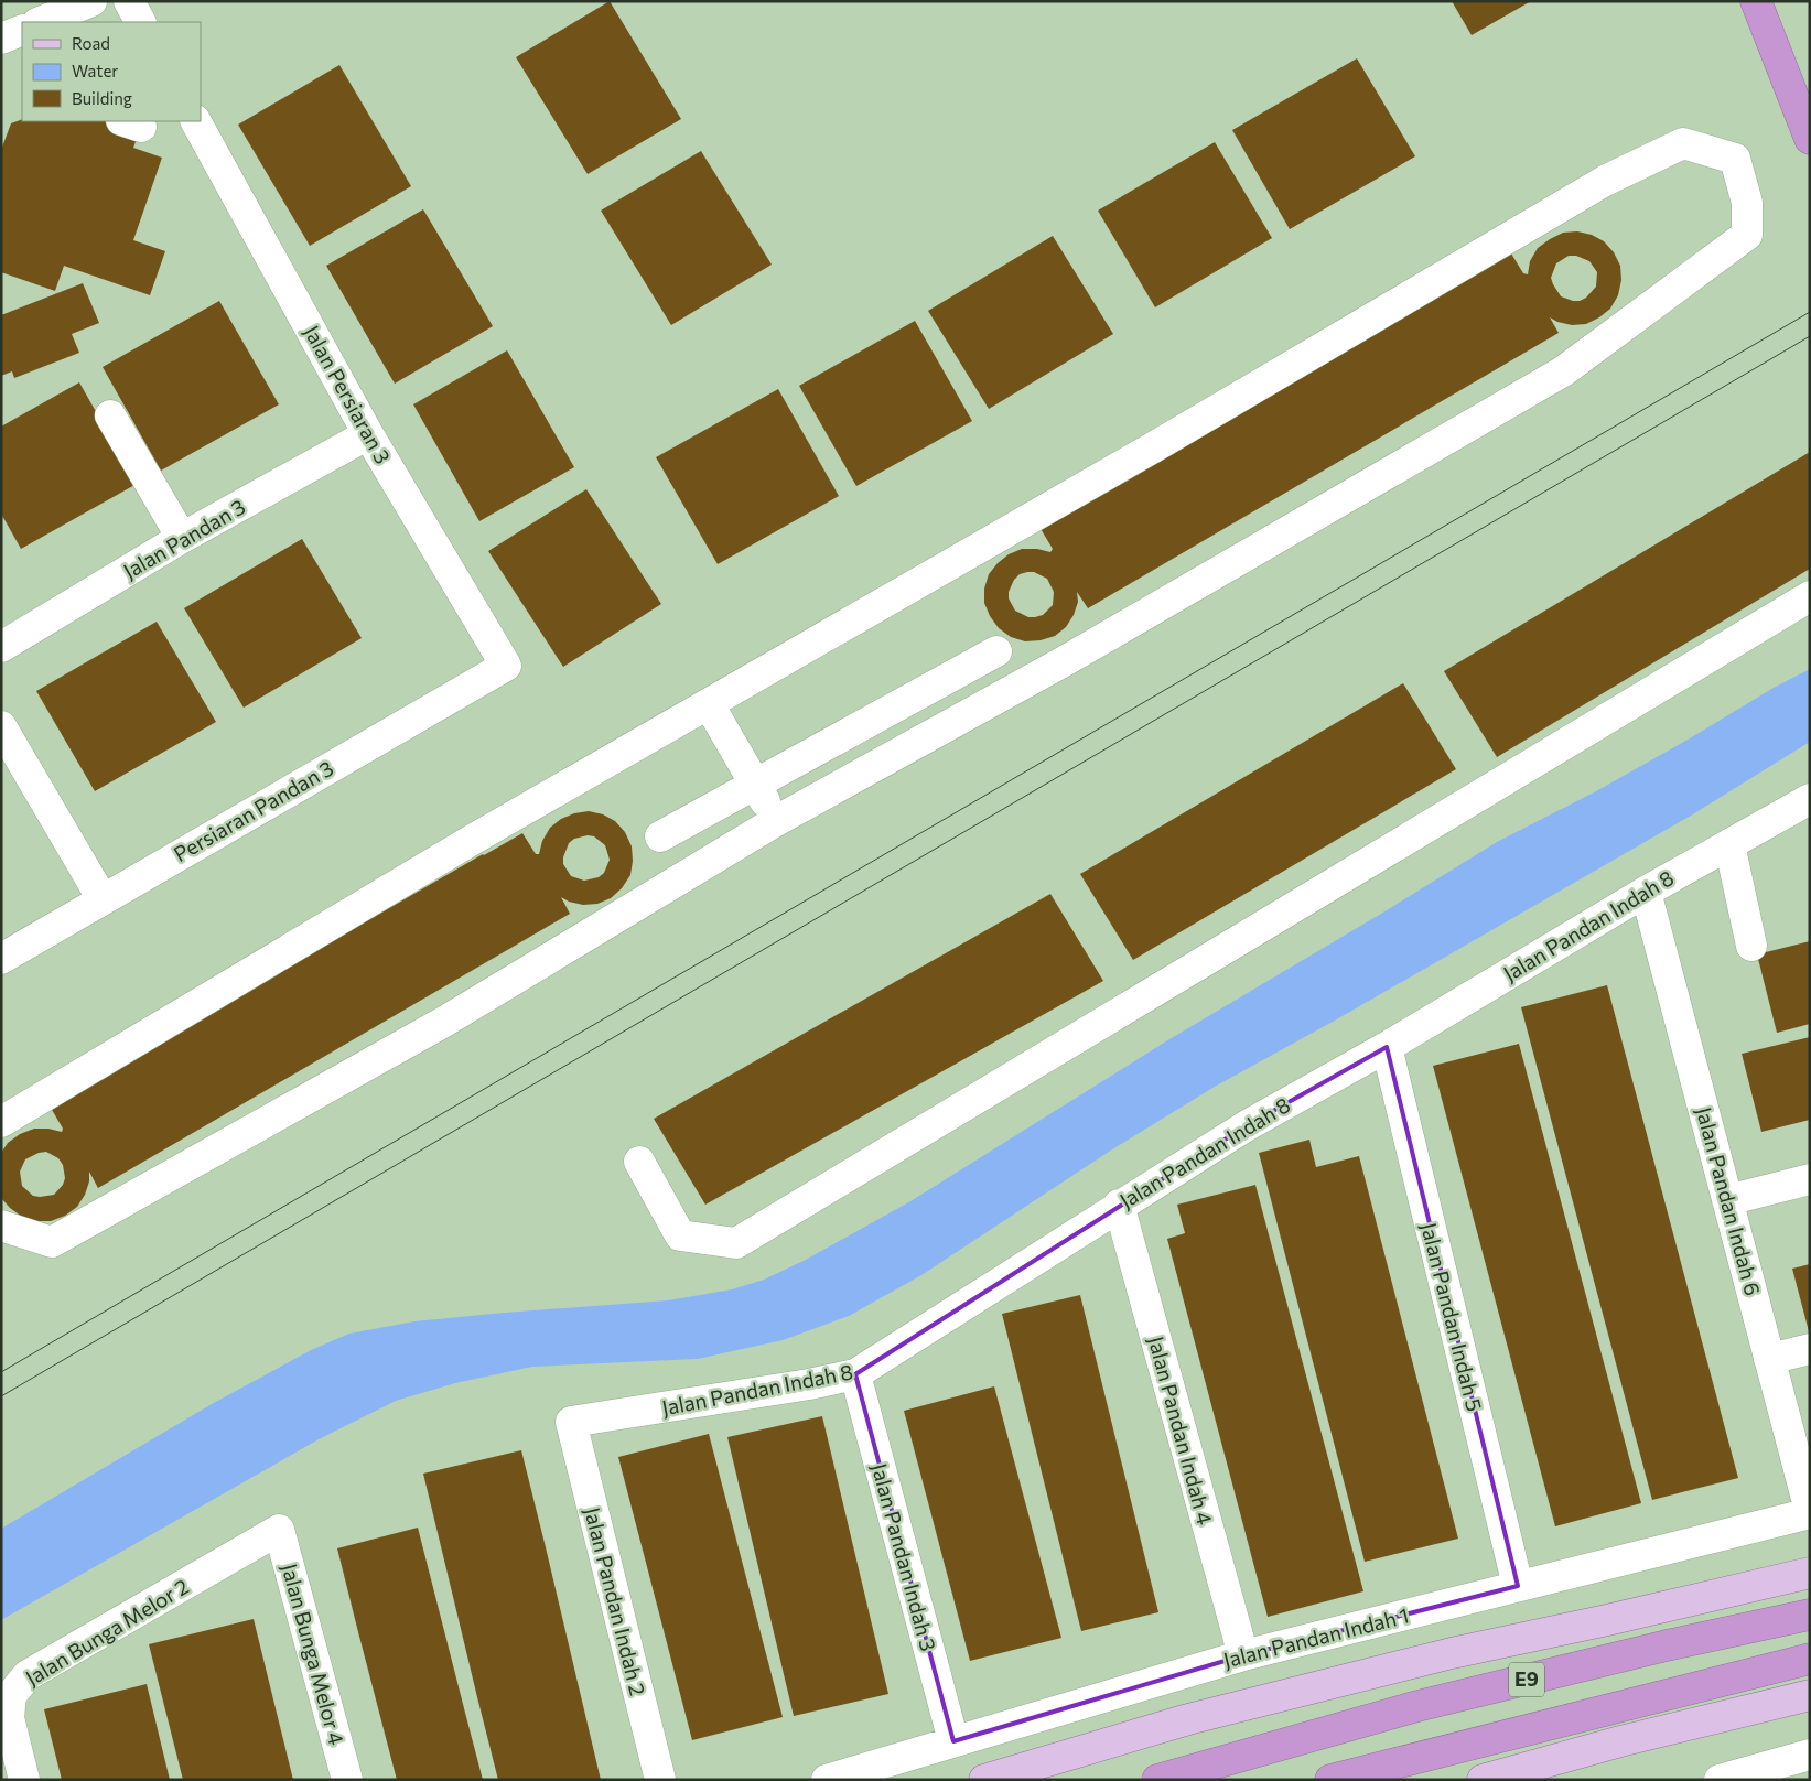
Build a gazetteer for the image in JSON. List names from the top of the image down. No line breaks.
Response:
{"streets":{"highway":["E9"],"street":["Jalan Persiaran 3","Jalan Pandan 3","Persiaran Pandan 3","Jalan Pandan Indah 8","Jalan Pandan Indah 6","Jalan Pandan Indah 5","Jalan Pandan Indah 4","Jalan Pandan Indah 3","Jalan Pandan Indah 2","Jalan Bunga Melor 2","Jalan Pandan Indah 1","Jalan Bunga Melor 4"]},"crossings":[["Jalan Persiaran 3","Jalan Pandan 3"],["Jalan Persiaran 3","Persiaran Pandan 3"],["Jalan Pandan Indah 8","Jalan Pandan Indah 6"],["Jalan Pandan Indah 8","Jalan Pandan Indah 5"],["Jalan Pandan Indah 8","Jalan Pandan Indah 4"],["Jalan Pandan Indah 8","Jalan Pandan Indah 3"],["Jalan Pandan Indah 8","Jalan Pandan Indah 2"],["Jalan Pandan Indah 6","Jalan Pandan Indah 1"],["Jalan Pandan Indah 5","Jalan Pandan Indah 1"],["Jalan Pandan Indah 4","Jalan Pandan Indah 1"],["Jalan Pandan Indah 3","Jalan Pandan Indah 1"],["Jalan Bunga Melor 2","Jalan Bunga Melor 4"]],"legend":["Road","Water","Building"]}
